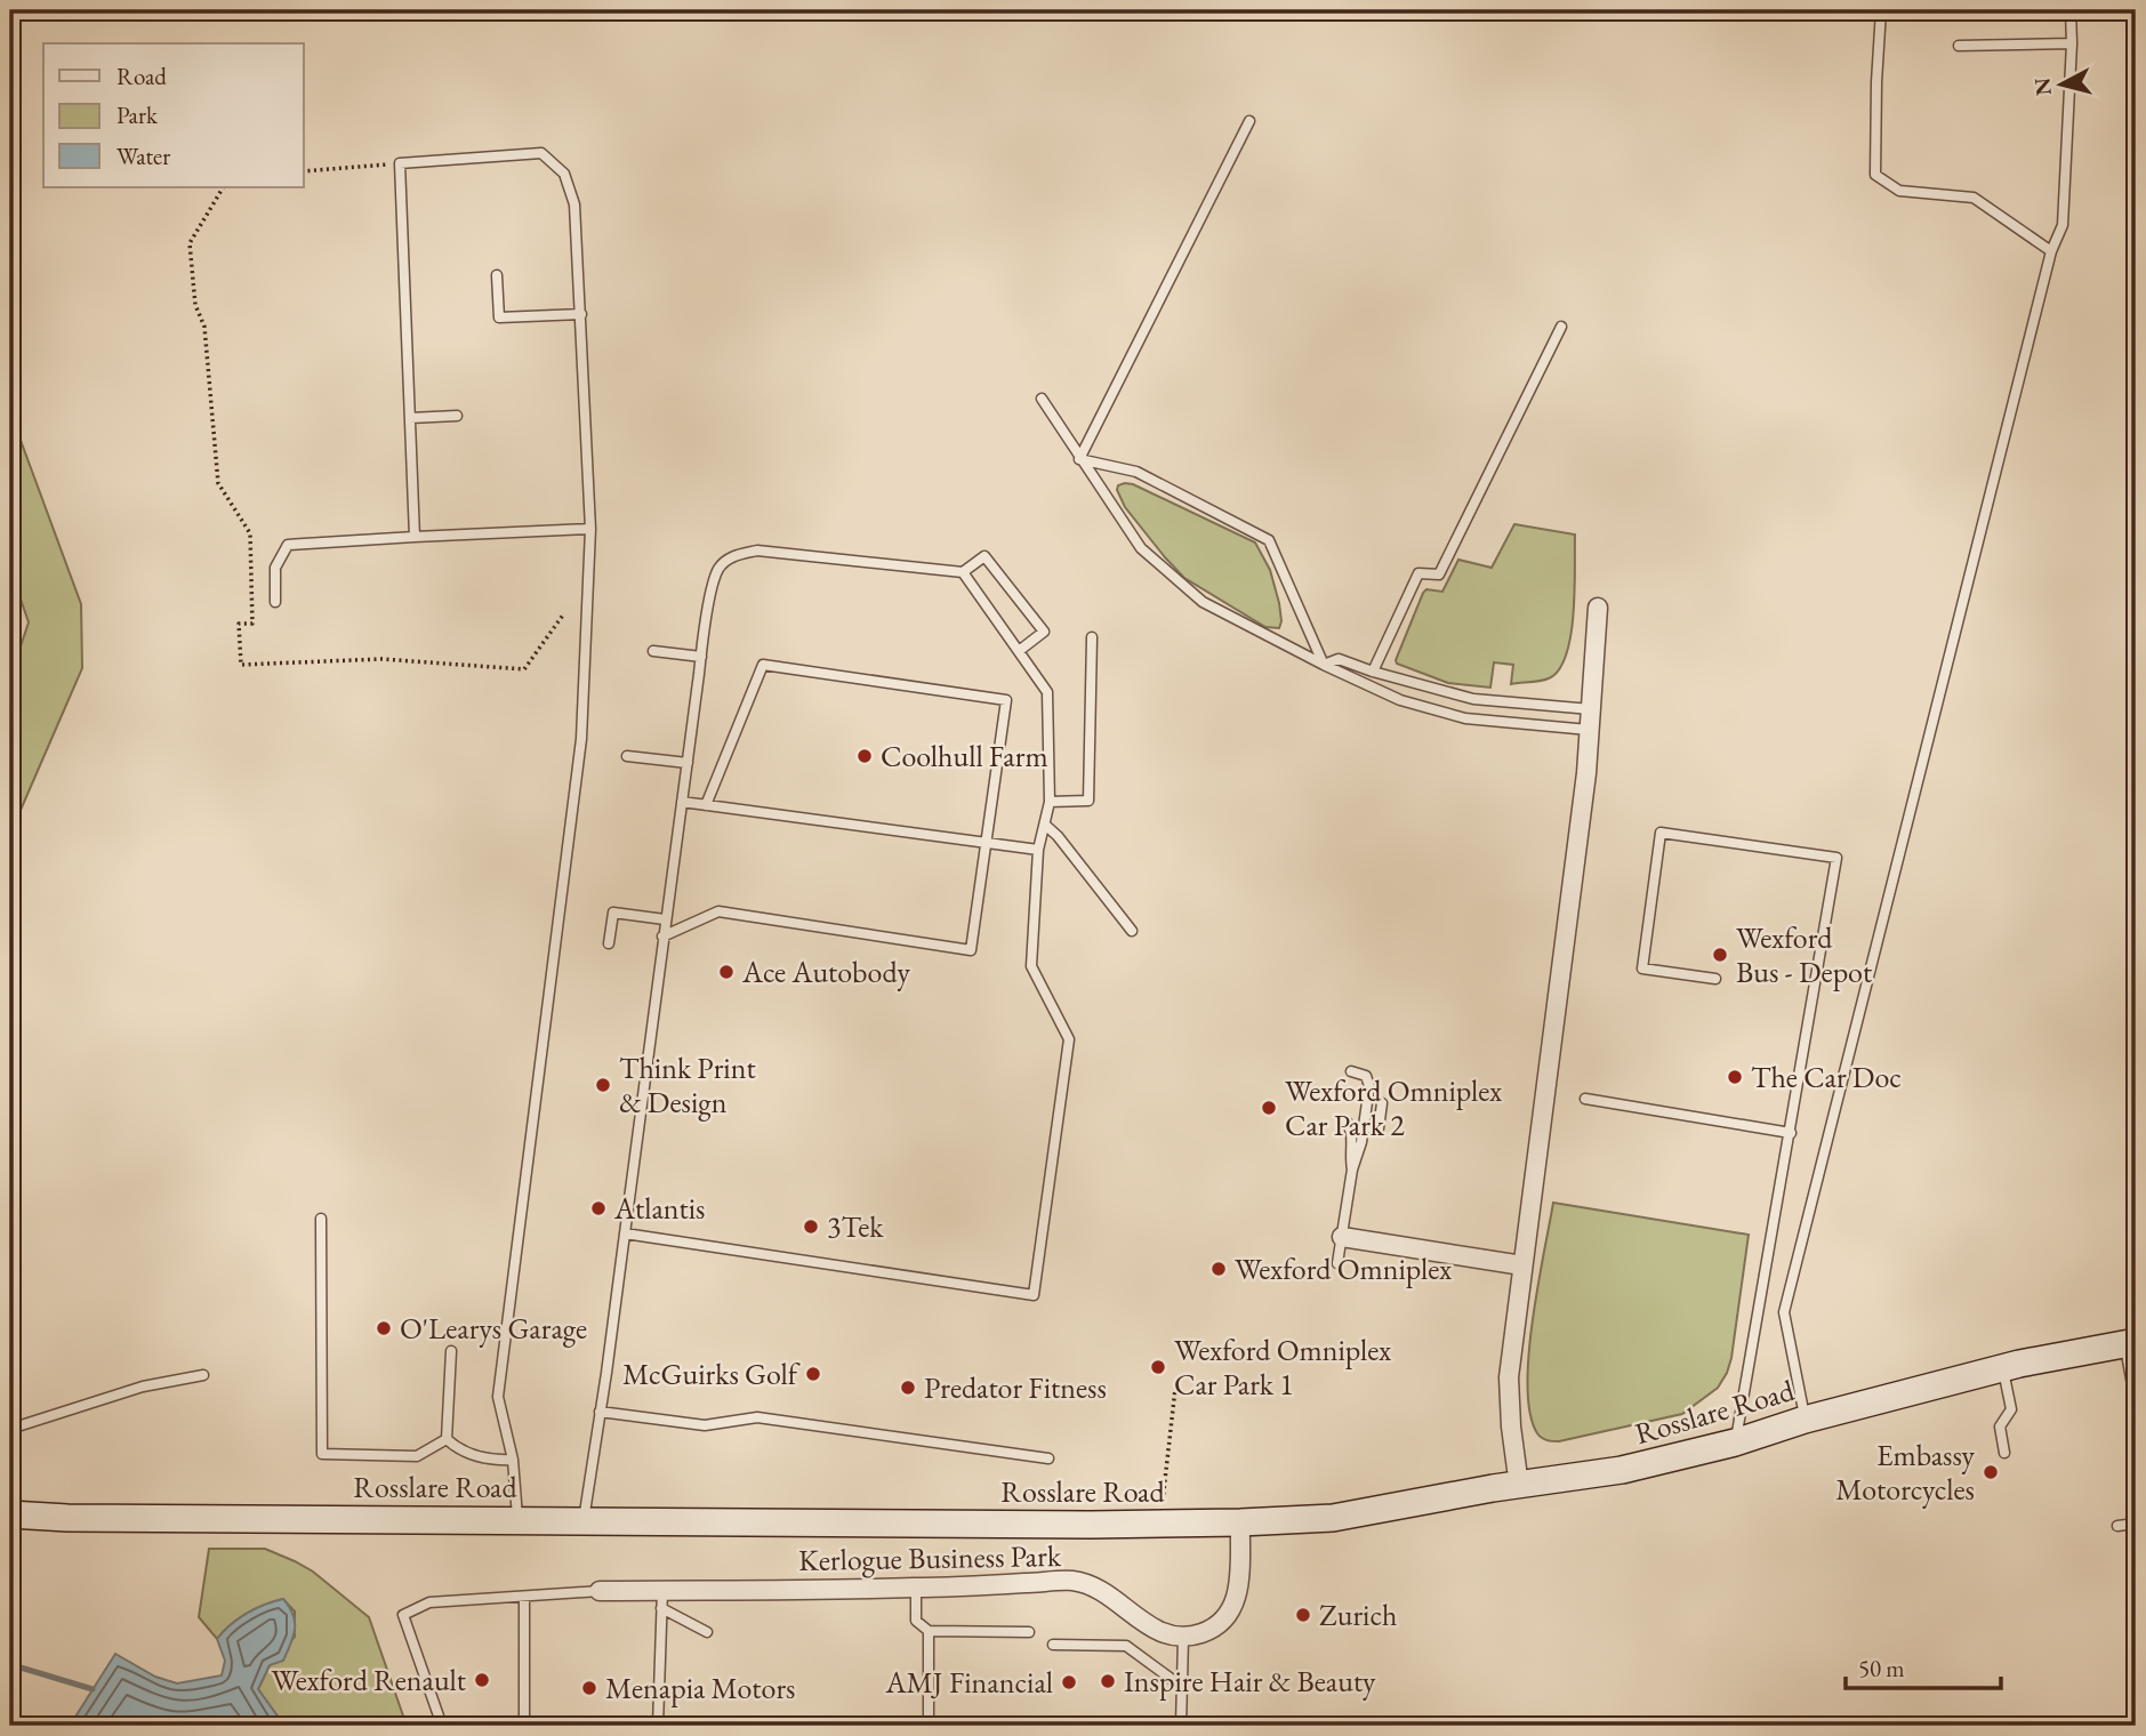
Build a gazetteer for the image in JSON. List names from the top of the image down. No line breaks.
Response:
{"streets":{"main road":["Rosslare Road"],"street":["Kerlogue Business Park"]},"places":["Coolhull Farm","Wexford Bus - Depot","Ace Autobody","The Car Doc","Think Print & Design","Wexford Omniplex Car Park 2","Atlantis","3Tek","Wexford Omniplex","O'Learys Garage","Wexford Omniplex Car Park 1","McGuirks Golf","Predator Fitness","Embassy Motorcycles","Zurich","Wexford Renault","Inspire Hair & Beauty","AMJ Financial","Menapia Motors"],"legend":["Road","Park","Water"],"scale_bar":"50 m","north":"left"}
